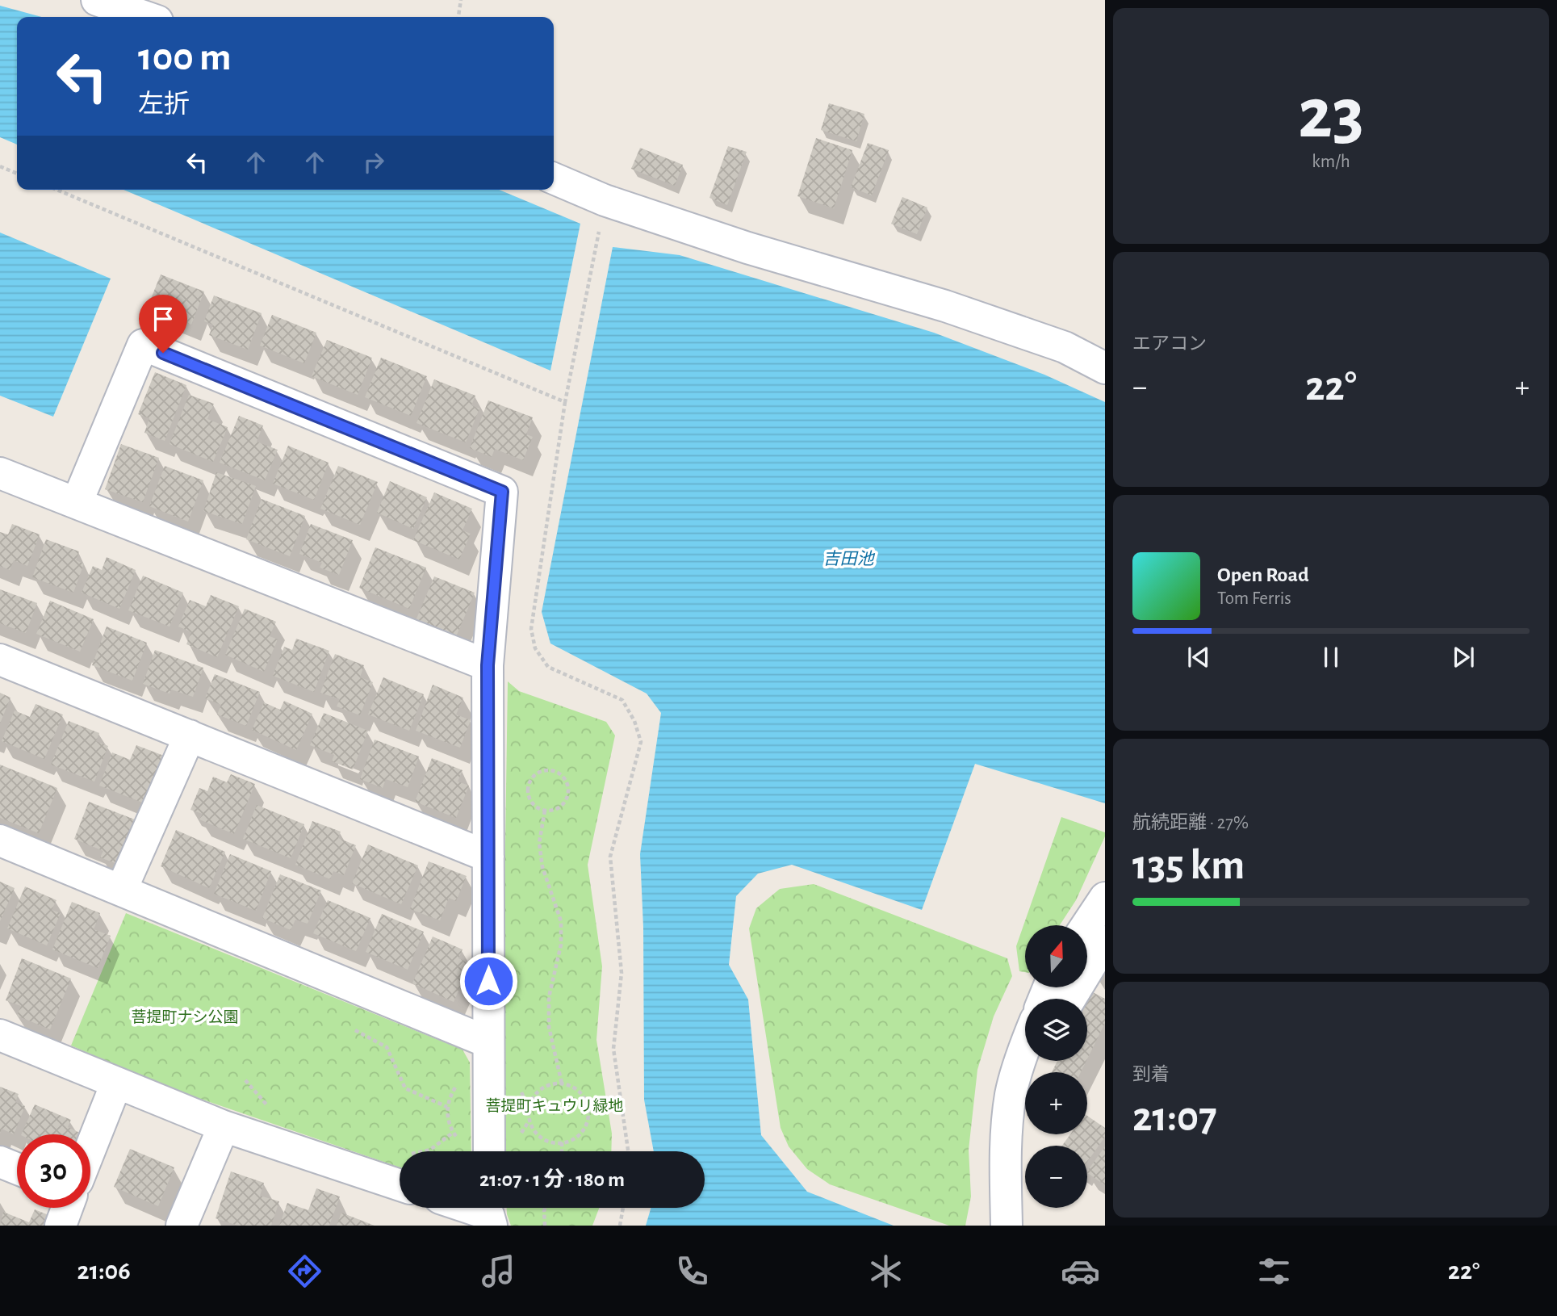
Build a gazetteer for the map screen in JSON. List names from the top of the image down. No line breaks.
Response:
{"water":["吉田池"],"parks":["菩提町ナシ公園","菩提町キュウリ緑地"],"north":"top","page":{"tile":[["23","km/h"],"エアコン",["航続距離 · 27%","135 km"],["到着","21:07"]],"turn":["100 m","左折"],"heat":["−","22°","+"],"song":["Open Road","Tom Ferris"],"map_buttons":["+","−"],"limit":"30","trip":"21:07 · 1 分 · 180 m","tabs":["21:06","22°"]}}
